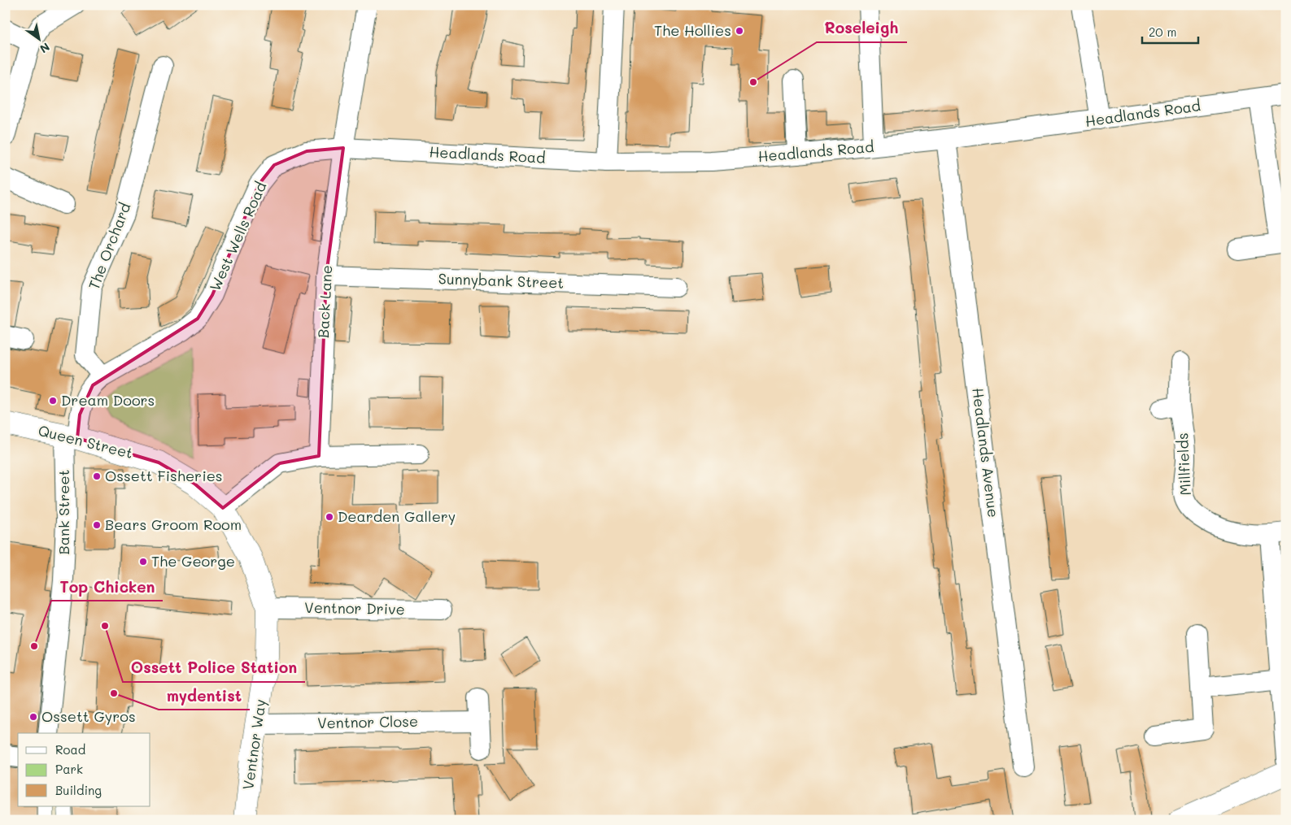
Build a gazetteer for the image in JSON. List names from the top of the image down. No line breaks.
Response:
{"streets":{"street":["Headlands Road","West Wells Road","The Orchard","Sunnybank Street","Back Lane","Queen Street","Headlands Avenue","Millfields","Bank Street","Ventnor Drive","Ventnor Close","Ventnor Way"]},"crossings":[["Headlands Road","West Wells Road"],["Headlands Road","Back Lane"],["Headlands Road","Headlands Avenue"],["West Wells Road","The Orchard"],["West Wells Road","Back Lane"],["West Wells Road","Queen Street"],["West Wells Road","Bank Street"],["Sunnybank Street","Back Lane"],["Queen Street","Bank Street"],["Queen Street","Ventnor Way"],["Ventnor Drive","Ventnor Way"],["Ventnor Close","Ventnor Way"]],"places":["The Hollies","Roseleigh","Dream Doors","Ossett Fisheries","Dearden Gallery","Bears Groom Room","The George","Ossett Police Station","Top Chicken","mydentist","Ossett Gyros"],"legend":["Road","Park","Building"],"scale_bar":"20 m","north":"bottom right"}
